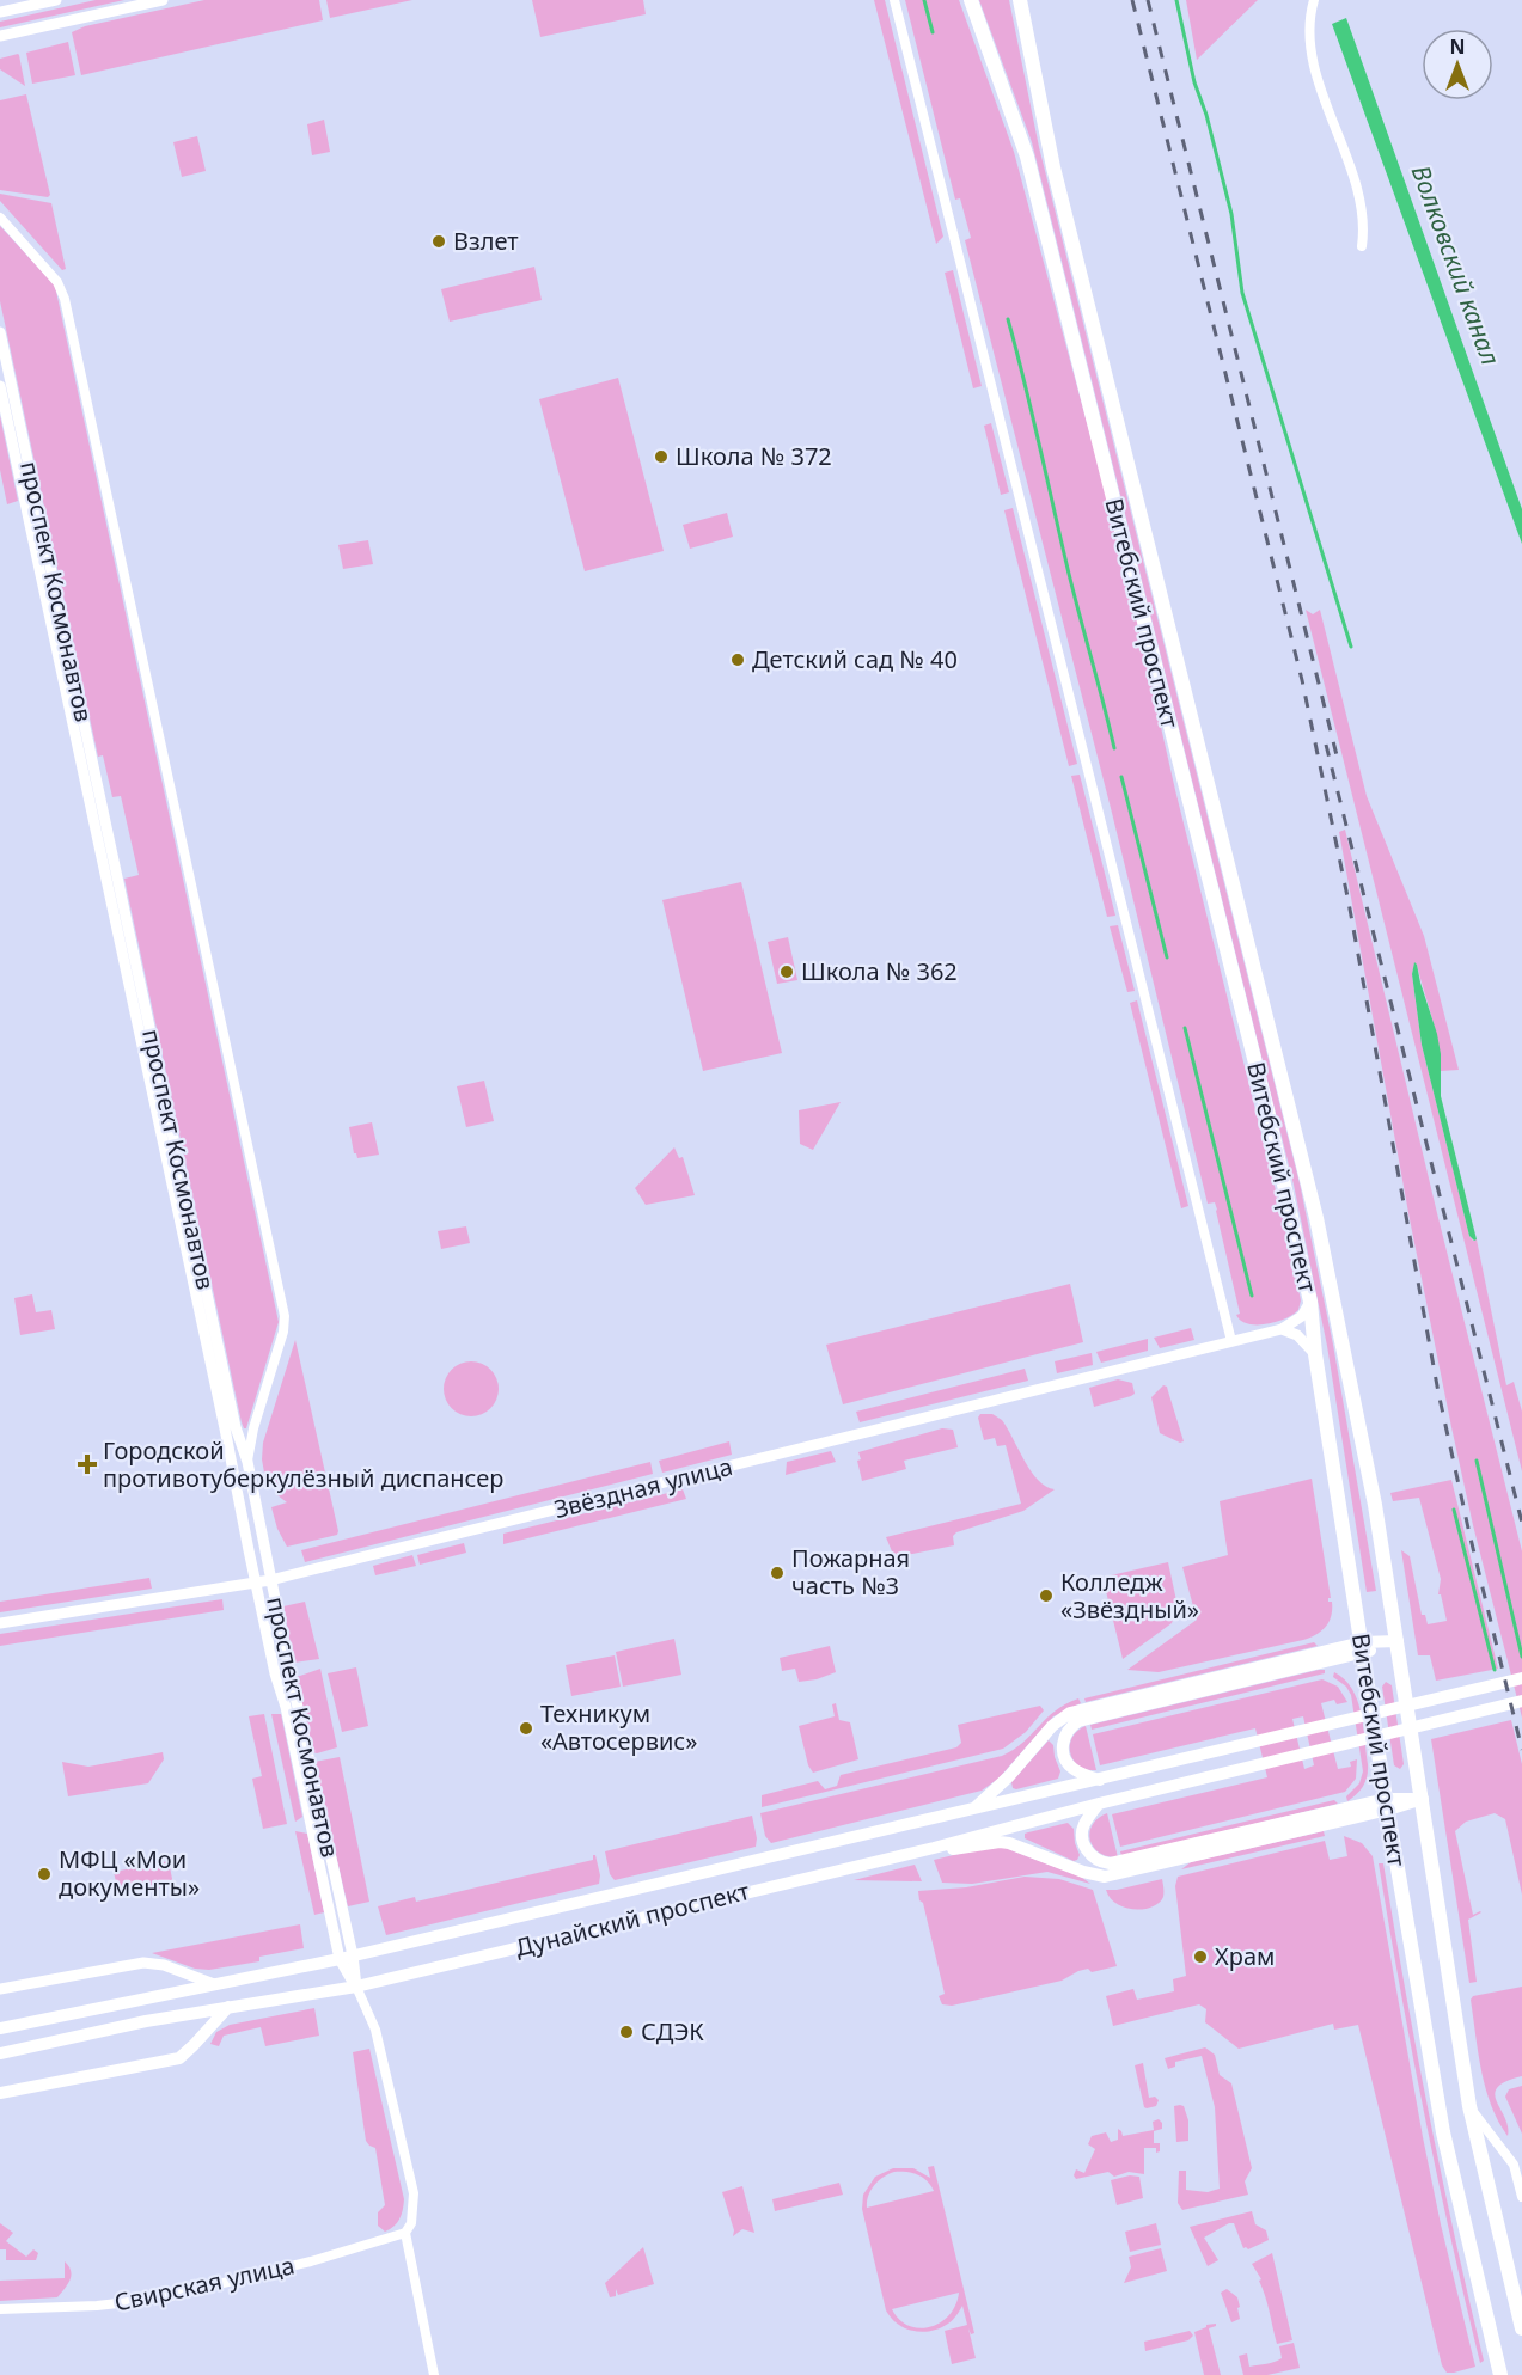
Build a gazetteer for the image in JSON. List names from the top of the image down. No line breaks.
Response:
{"streets":{"main road":["Витебский проспект","Дунайский проспект"],"street":["проспект Космонавтов","Звёздная улица","Свирская улица"]},"crossings":[["проспект Космонавтов","Звёздная улица"],["проспект Космонавтов","Дунайский проспект"],["проспект Космонавтов","Свирская улица"]],"water":["Волковский канал"],"places":{"other":["Взлет","Школа № 372","Детский сад № 40","Школа № 362","Пожарная часть №3","Колледж «Звёздный»","Техникум «Автосервис»","МФЦ «Мои документы»","Храм","СДЭК"],"health":["Городской противотуберкулёзный диспансер"]},"north":"top"}
